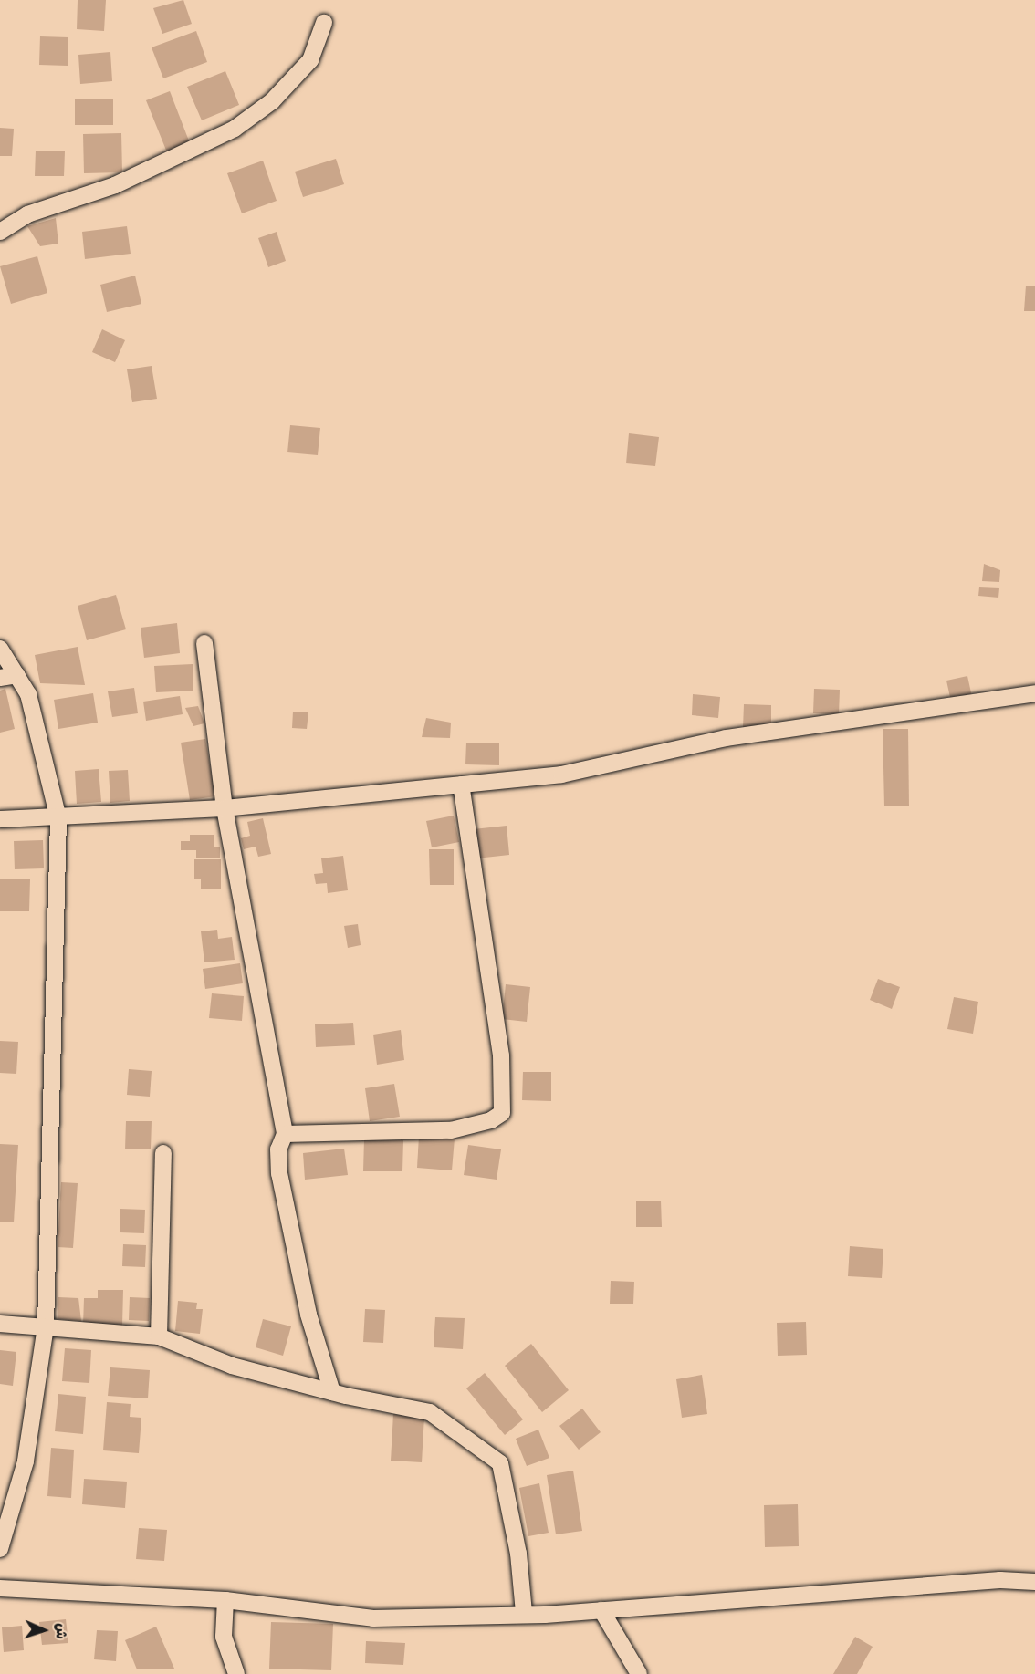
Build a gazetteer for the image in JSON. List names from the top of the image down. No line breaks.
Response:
{"north":"right"}
